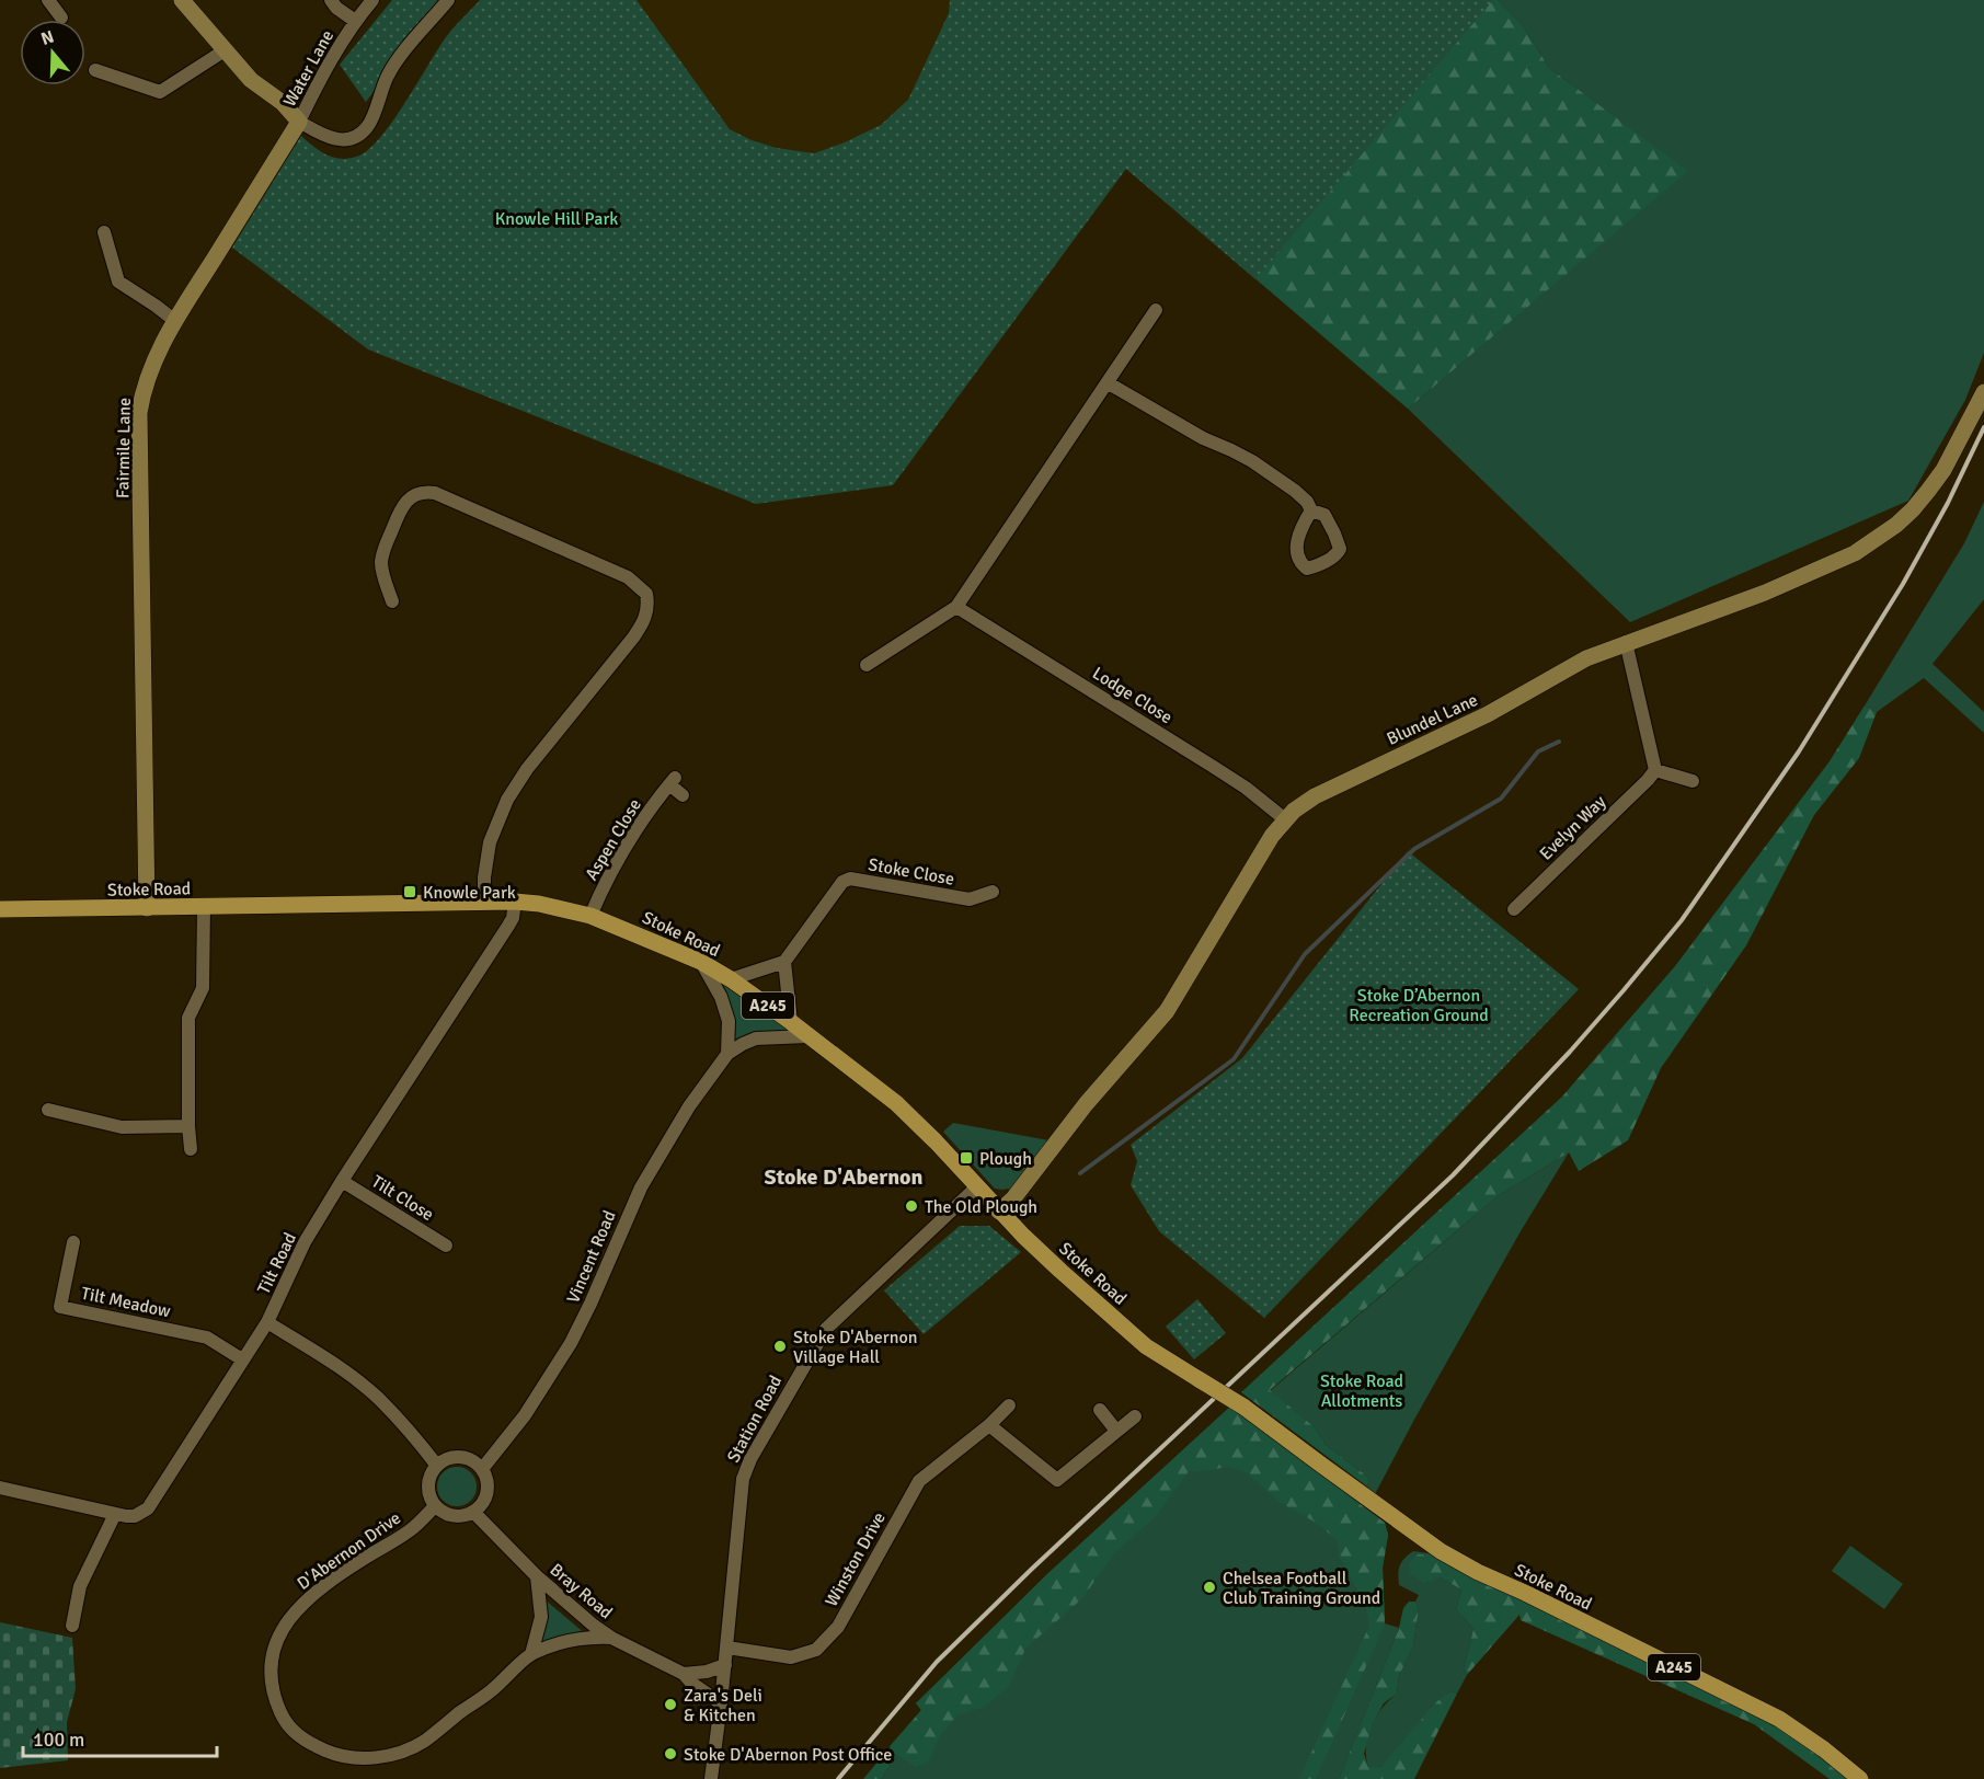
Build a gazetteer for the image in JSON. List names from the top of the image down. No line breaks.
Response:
{"streets":{"main road":["Stoke Road","A245"],"street":["Water Lane","Fairmile Lane","Lodge Close","Blundel Lane","Evelyn Way","Aspen Close","Stoke Close","Tilt Close","Vincent Road","Tilt Road","Tilt Meadow","Station Road","D'Abernon Drive","Winston Drive","Bray Road"]},"crossings":[["Water Lane","Fairmile Lane"],["Fairmile Lane","Stoke Road"],["Lodge Close","Blundel Lane"],["Blundel Lane","Stoke Road"],["Aspen Close","Stoke Road"],["Stoke Road","Vincent Road"],["Stoke Road","Tilt Road"],["Stoke Road","Station Road"],["Tilt Close","Tilt Road"],["Vincent Road","D'Abernon Drive"],["Vincent Road","Bray Road"],["Tilt Road","Tilt Meadow"],["Station Road","Winston Drive"],["Station Road","Bray Road"],["D'Abernon Drive","Bray Road"]],"districts":["Stoke D'Abernon"],"parks":["Knowle Hill Park","Stoke D’Abernon Recreation Ground","Stoke Road Allotments"],"places":{"transit":["Knowle Park","Plough"],"other":["The Old Plough","Stoke D'Abernon Village Hall","Chelsea Football Club Training Ground","Zara's Deli & Kitchen","Stoke D'Abernon Post Office"]},"scale_bar":"100 m","north":"top"}
